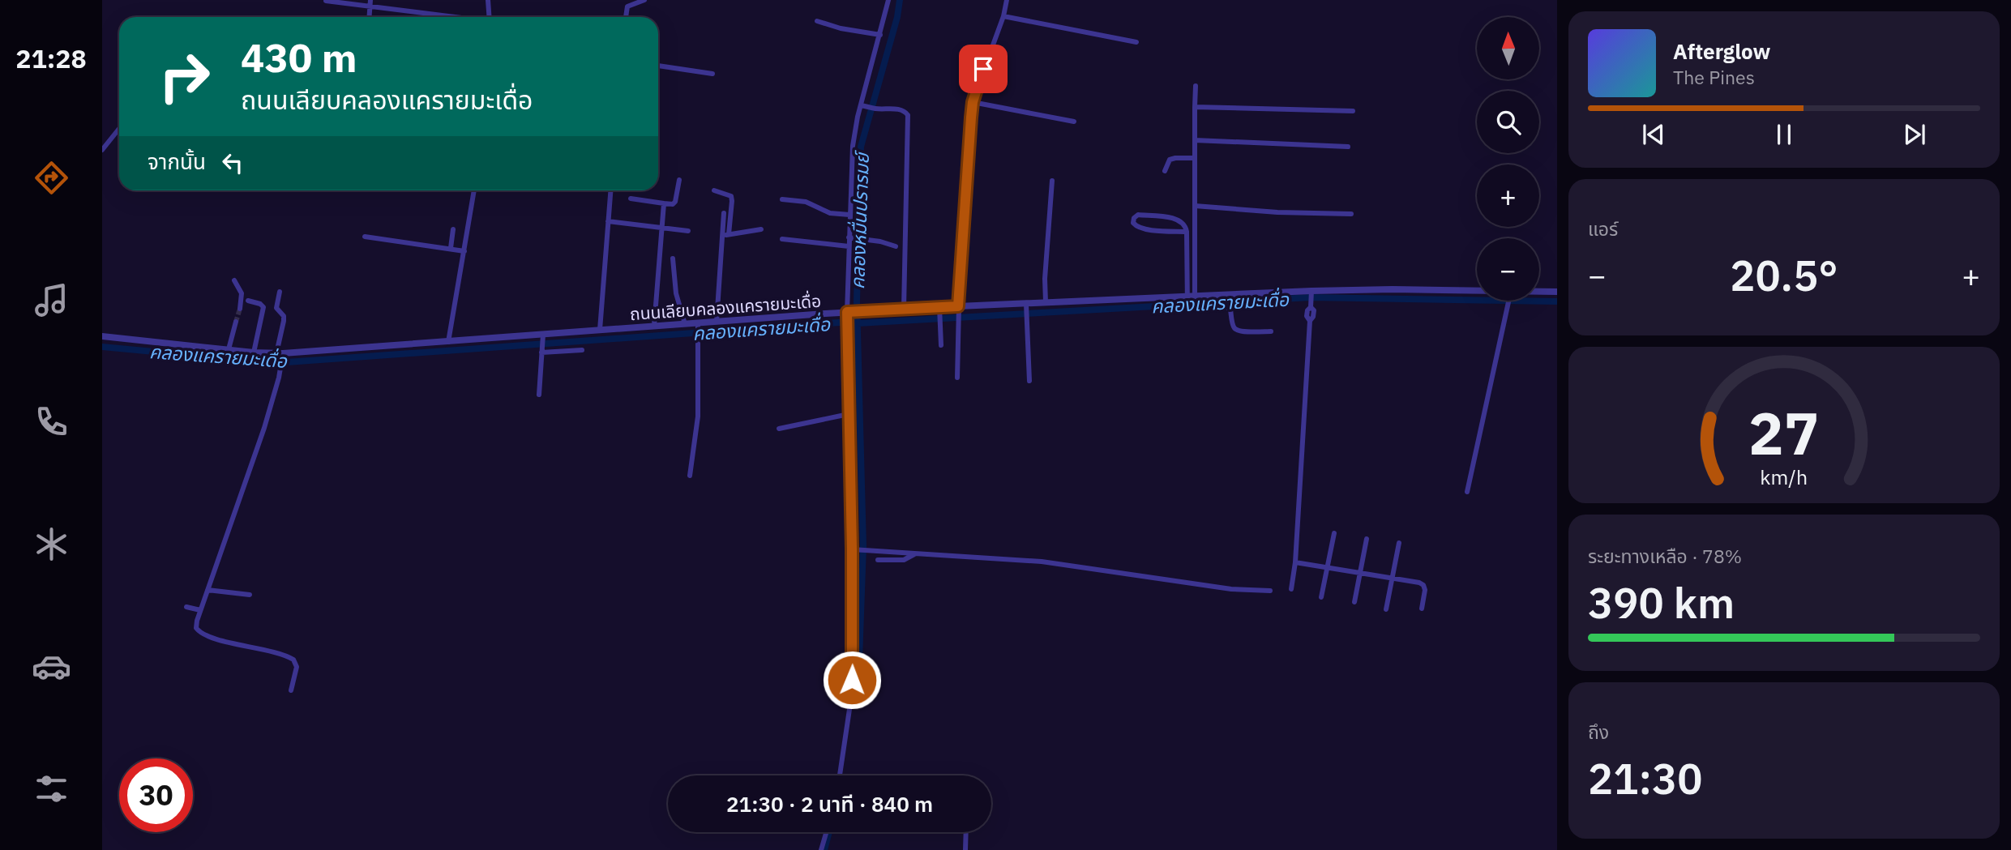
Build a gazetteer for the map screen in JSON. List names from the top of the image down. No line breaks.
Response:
{"streets":{"street":["ถนนเลียบคลองแครายมะเดื่อ"]},"water":["คลองหมื่นปรารมย์","คลองแครายมะเดื่อ"],"north":"top","page":{"tabs":"21:28","map_buttons":["+","−"],"turn":["430 m","ถนนเลียบคลองแครายมะเดื่อ"],"song":["Afterglow","The Pines"],"then":"จากนั้น","tile":["แอร์",["ระยะทางเหลือ · 78%","390 km"],["ถึง","21:30"]],"heat":["−","20.5°","+"],"limit":"30","trip":"21:30 · 2 นาที · 840 m","gauge":["27","km/h"]}}
